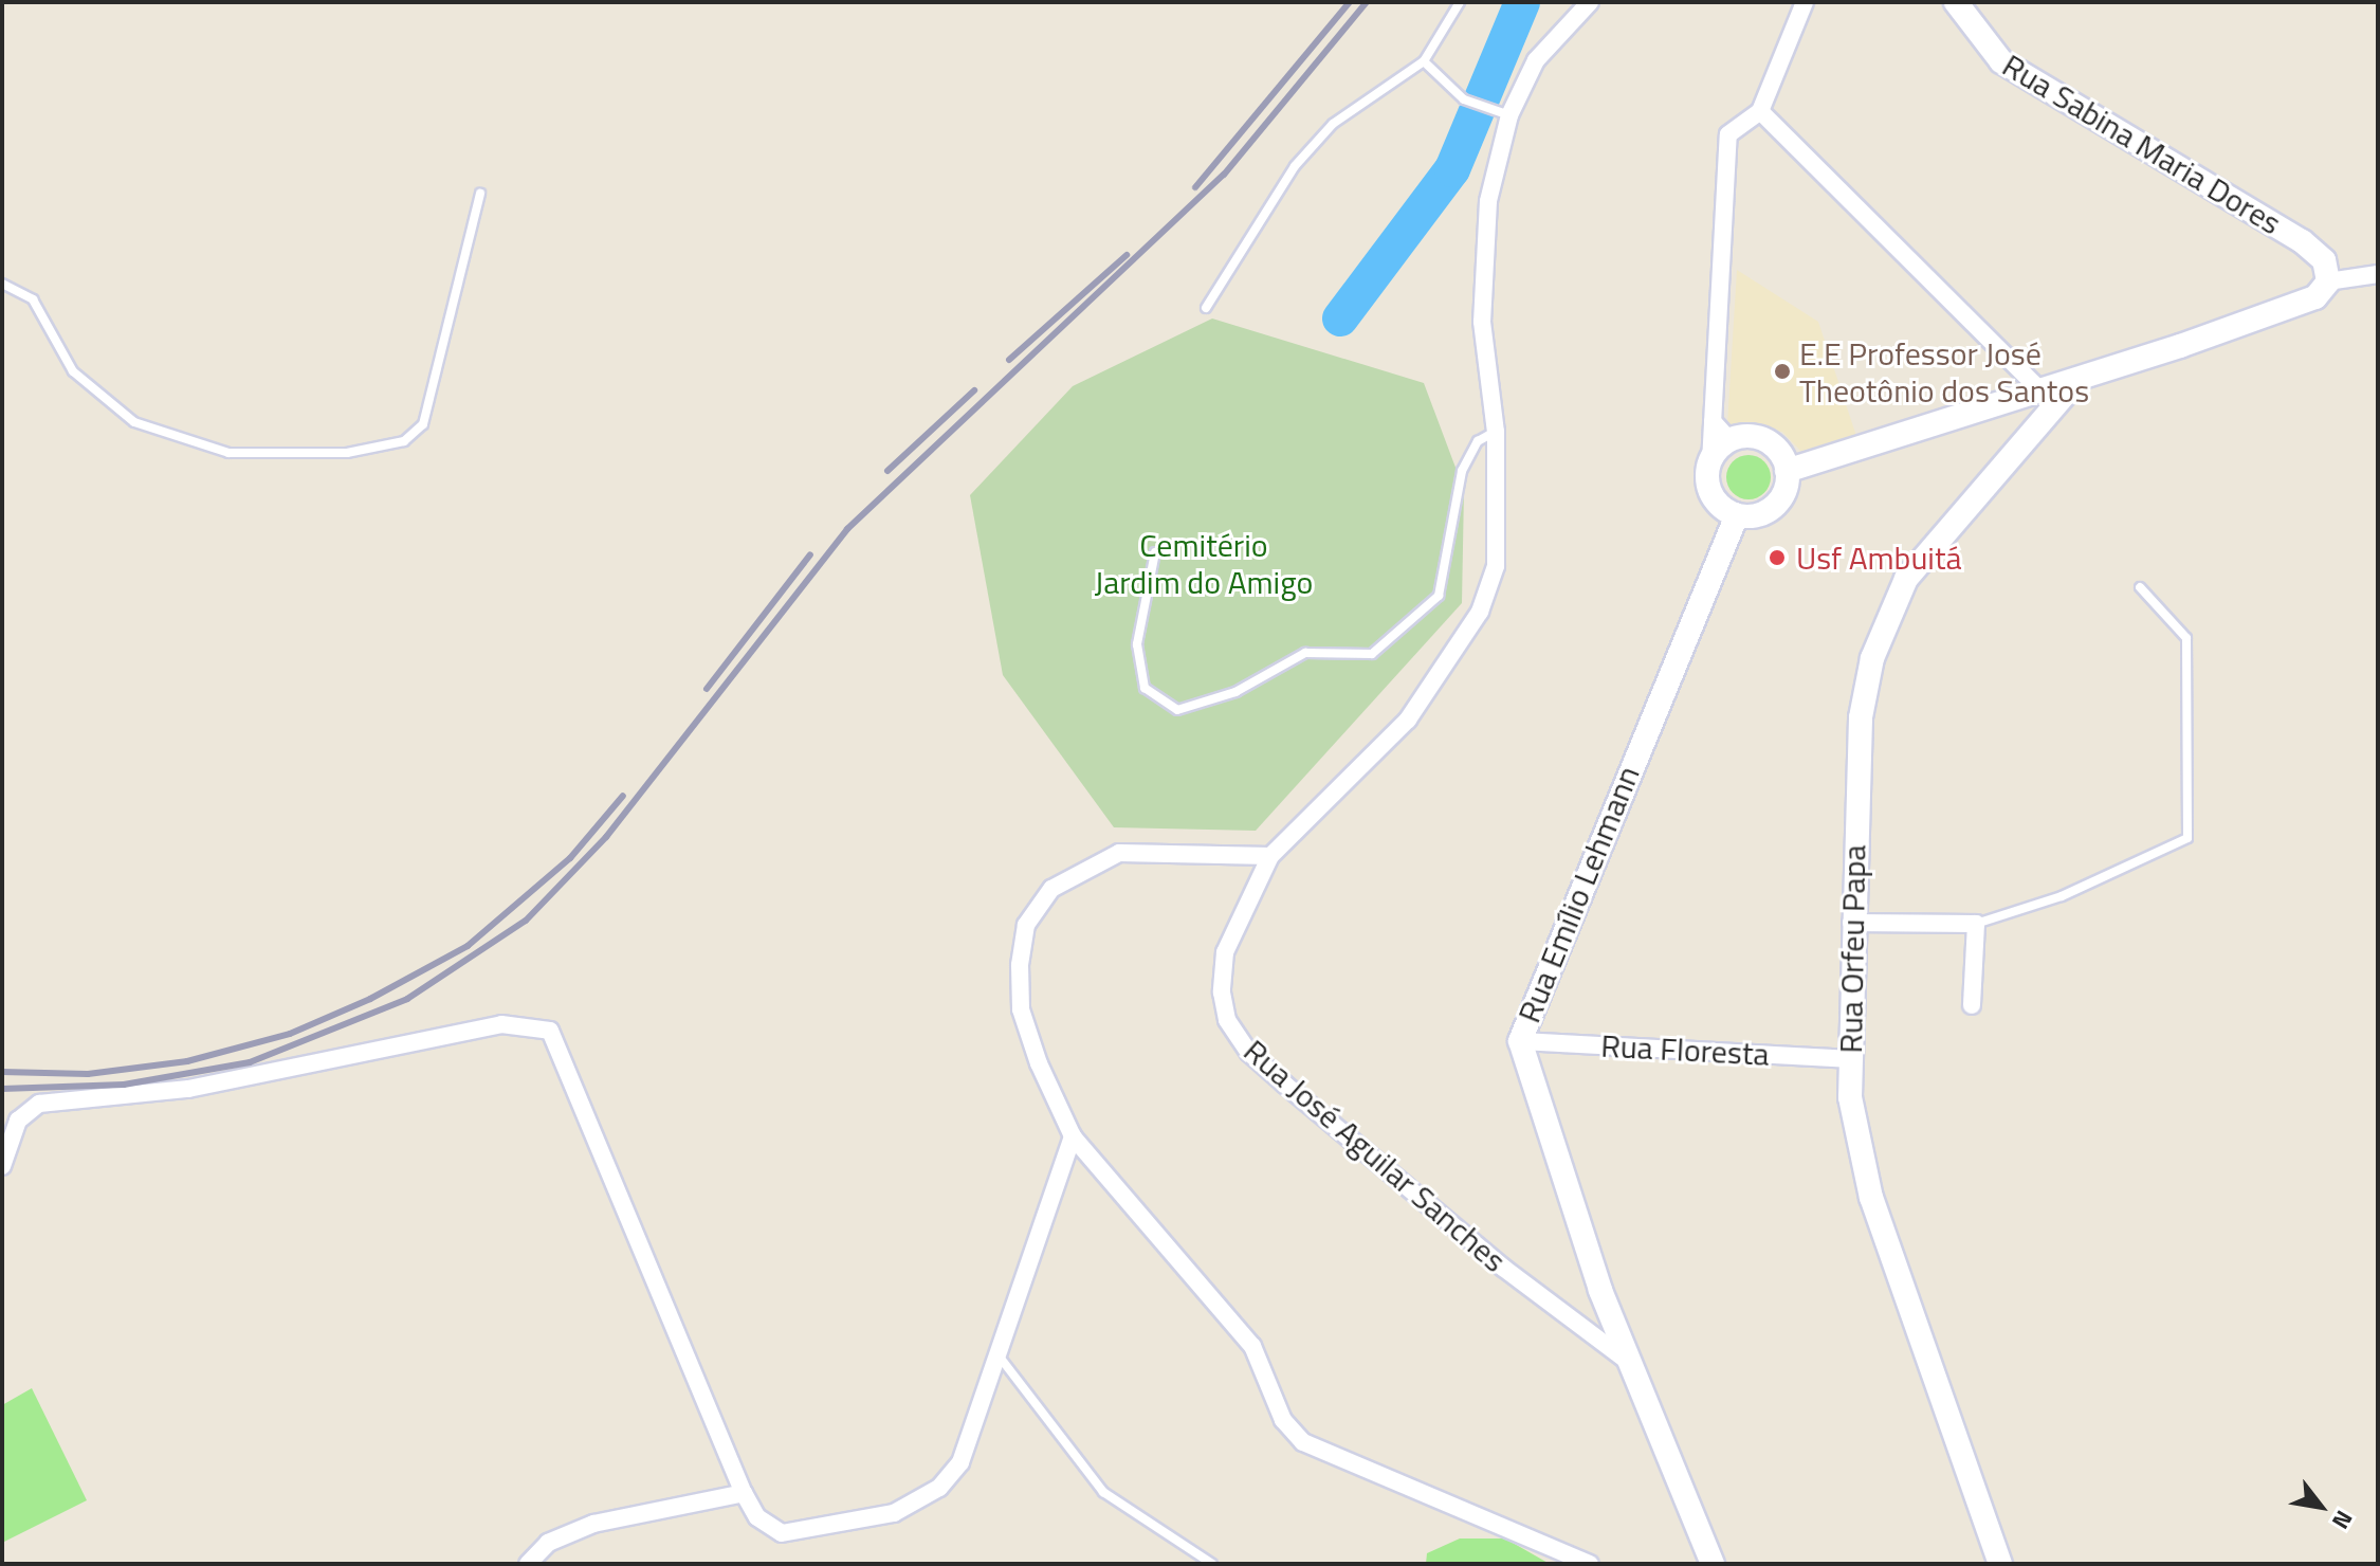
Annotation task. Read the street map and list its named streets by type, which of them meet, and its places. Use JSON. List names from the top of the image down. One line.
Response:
{"streets":{"main road":["Rua Sabina Maria Dores","Rua Emílio Lehmann","Rua Orfeu Papa"],"street":["Rua Floresta","Rua José Aguilar Sanches"]},"crossings":[["Rua Emílio Lehmann","Rua Floresta"],["Rua Emílio Lehmann","Rua José Aguilar Sanches"],["Rua Orfeu Papa","Rua Floresta"]],"parks":["Cemitério Jardim do Amigo"],"places":["E.E Professor José Theotônio dos Santos","Usf Ambuitá"],"north":"bottom right"}
